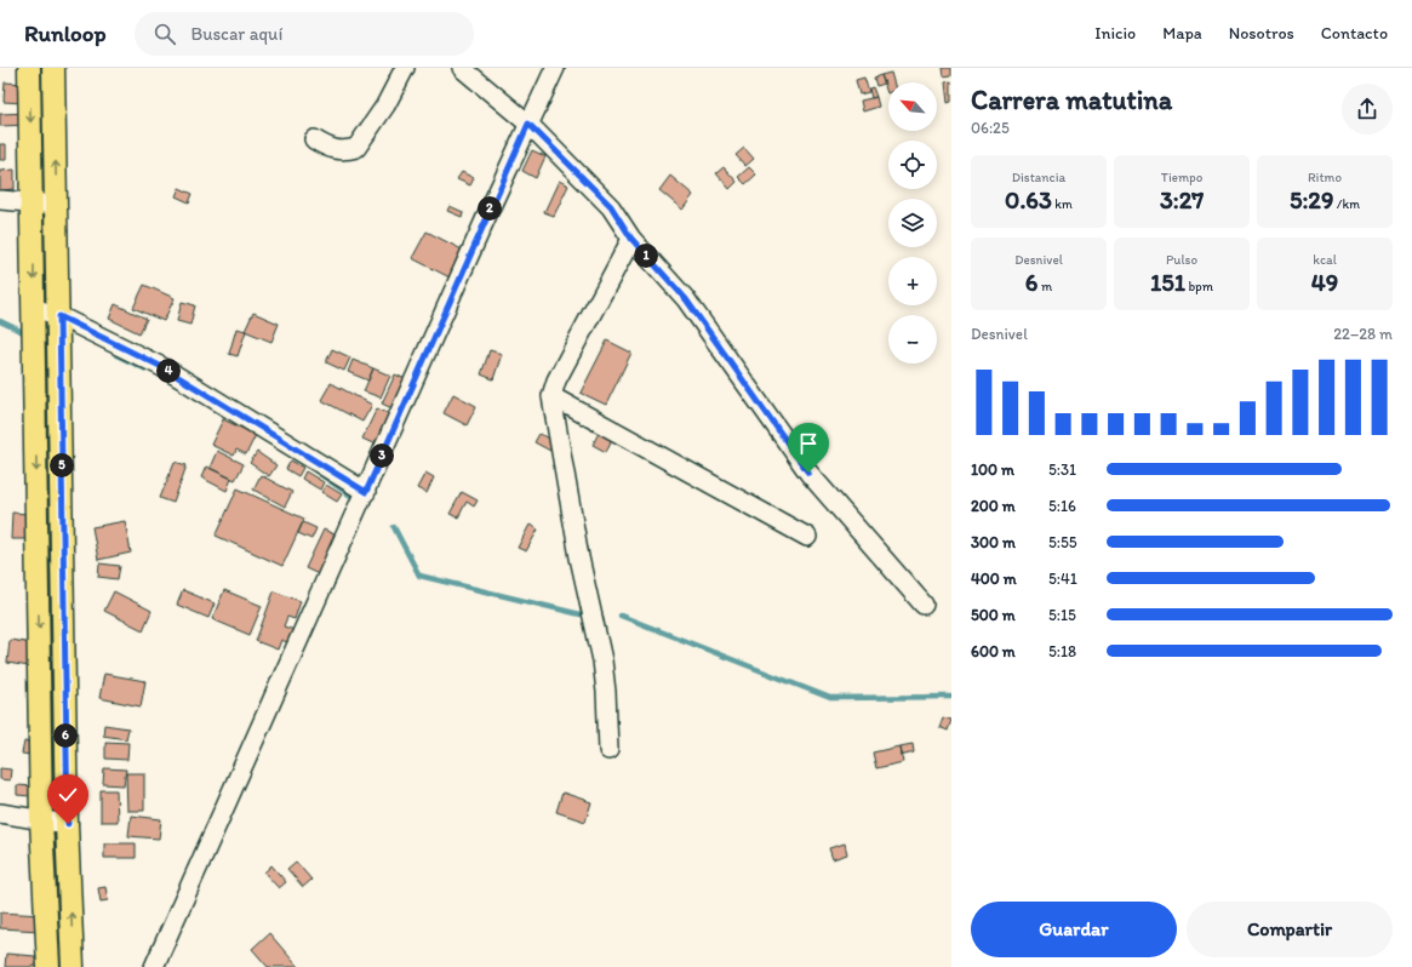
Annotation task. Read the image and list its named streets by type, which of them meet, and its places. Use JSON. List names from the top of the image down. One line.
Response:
{"north":"top left","page":{"header":"Runloop","search":"Buscar aquí","nav":["Inicio","Mapa","Nosotros","Contacto"],"heading":["Carrera matutina","06:25"],"map_buttons":["+","−"],"stats":[["Distancia","0.63 km"],["Tiempo","3:27"],["Ritmo","5:29 /km"],["Desnivel","6 m"],["Pulso","151 bpm"],["kcal","49"]],"pins":["2","1","4","3","5","6"],"chart":["Desnivel","22–28 m"],"list":[{"name":"100 m","note":"5:31"},{"name":"200 m","note":"5:16"},{"name":"300 m","note":"5:55"},{"name":"400 m","note":"5:41"},{"name":"500 m","note":"5:15"},{"name":"600 m","note":"5:18"}],"buttons":["Guardar","Compartir"]}}
